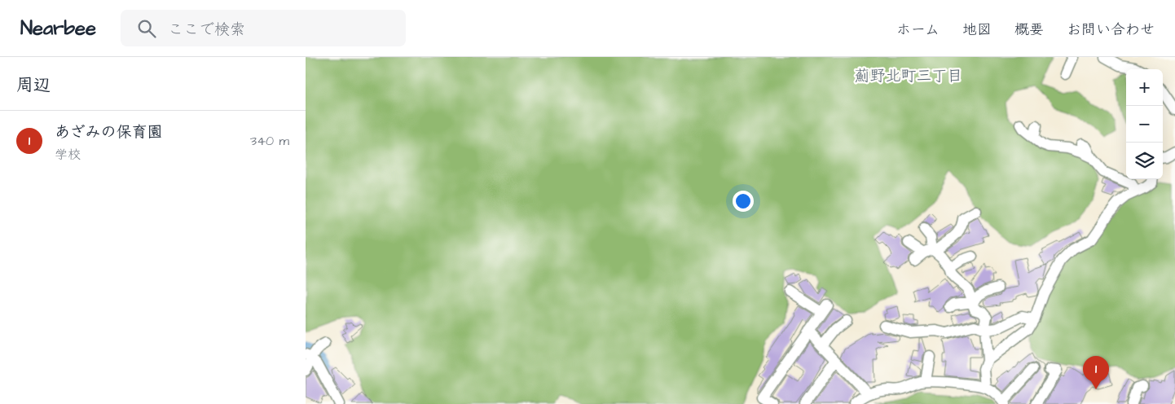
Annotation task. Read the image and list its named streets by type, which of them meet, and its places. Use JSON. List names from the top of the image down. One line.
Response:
{"districts":["薊野北町三丁目"],"page":{"header":"Nearbee","search":"ここで検索","nav":["ホーム","地図","概要","お問い合わせ"],"heading":"周辺","map_buttons":["+","−"],"list":[{"mark":"1","name":"あざみの保育園","note":"学校","value":"340 m"}],"pins":"1"}}
